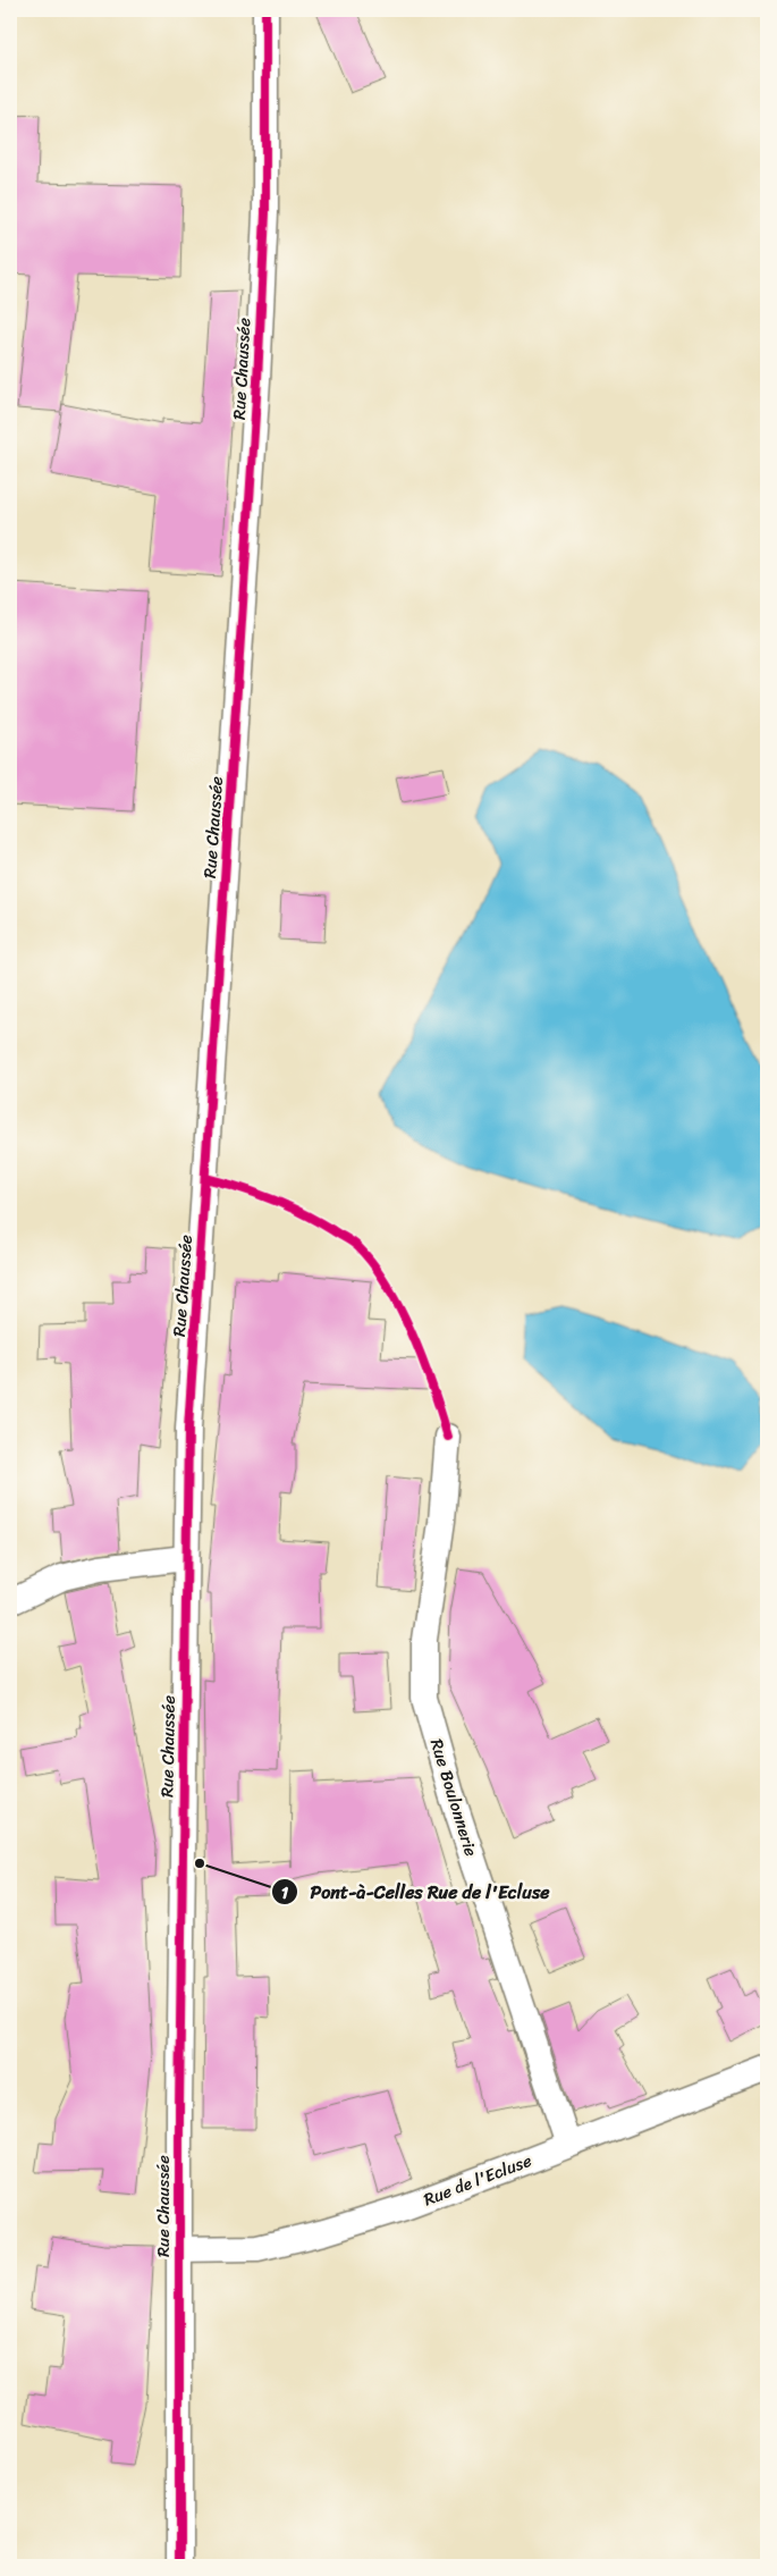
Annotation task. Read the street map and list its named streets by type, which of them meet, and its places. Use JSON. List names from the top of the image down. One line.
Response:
{"streets":{"street":["Rue Chaussée","Rue Boulonnerie","Rue de l'Ecluse"]},"crossings":[["Rue Chaussée","Rue de l'Ecluse"],["Rue Boulonnerie","Rue de l'Ecluse"]],"places":["Pont-à-Celles Rue de l'Ecluse"]}
